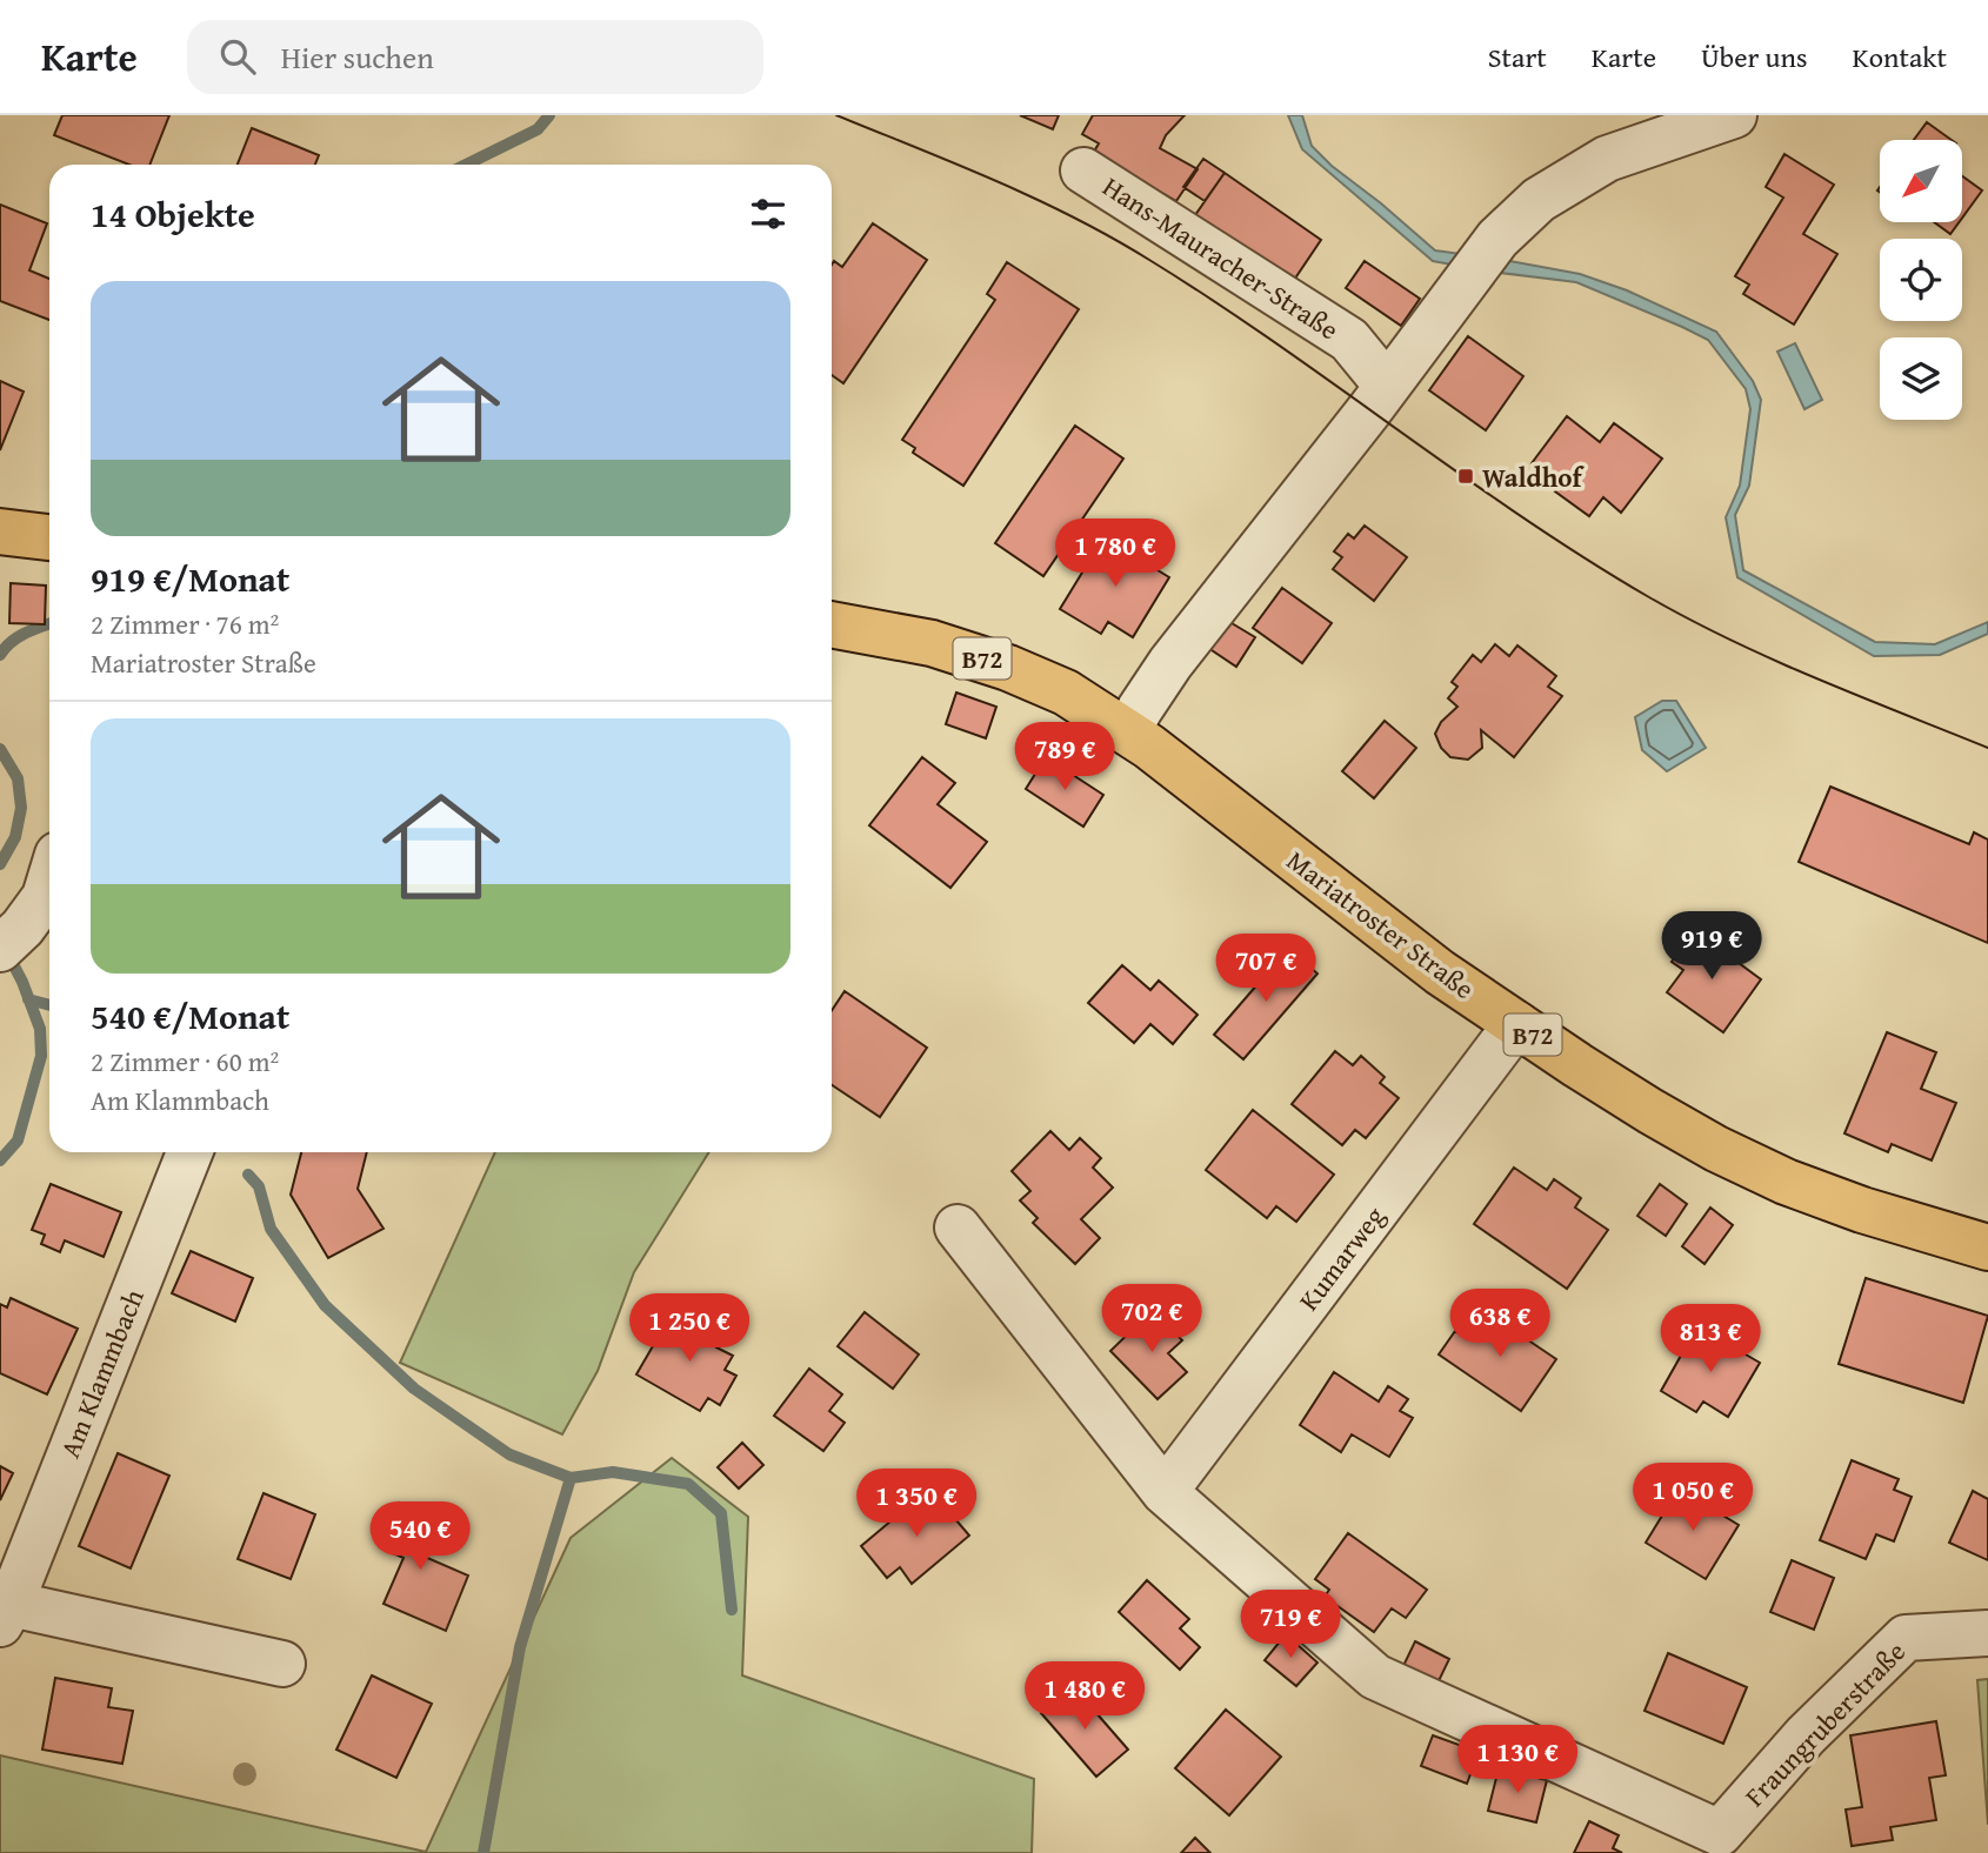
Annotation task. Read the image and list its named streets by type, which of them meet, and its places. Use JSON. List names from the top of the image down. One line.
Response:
{"streets":{"main road":["B72","Mariatroster Straße"],"street":["Hans-Mauracher-Straße","Kumarweg","Am Klammbach","Fraungruberstraße"]},"crossings":[["Mariatroster Straße","Kumarweg"],["Kumarweg","Fraungruberstraße"]],"places":{"transit":["Waldhof"]},"north":"bottom left","page":{"header":"Karte","search":"Hier suchen","nav":["Start","Karte","Über uns","Kontakt"],"heading":"14 Objekte","list":[{"name":"919 €/Monat","note":"2 Zimmer · 76 m² · Mariatroster Straße"},{"name":"540 €/Monat","note":"2 Zimmer · 60 m² · Am Klammbach"}],"price":["1 780 €","789 €","919 €","707 €","702 €","638 €","1 250 €","813 €","1 050 €","1 350 €","540 €","719 €","1 480 €","1 130 €"]}}
